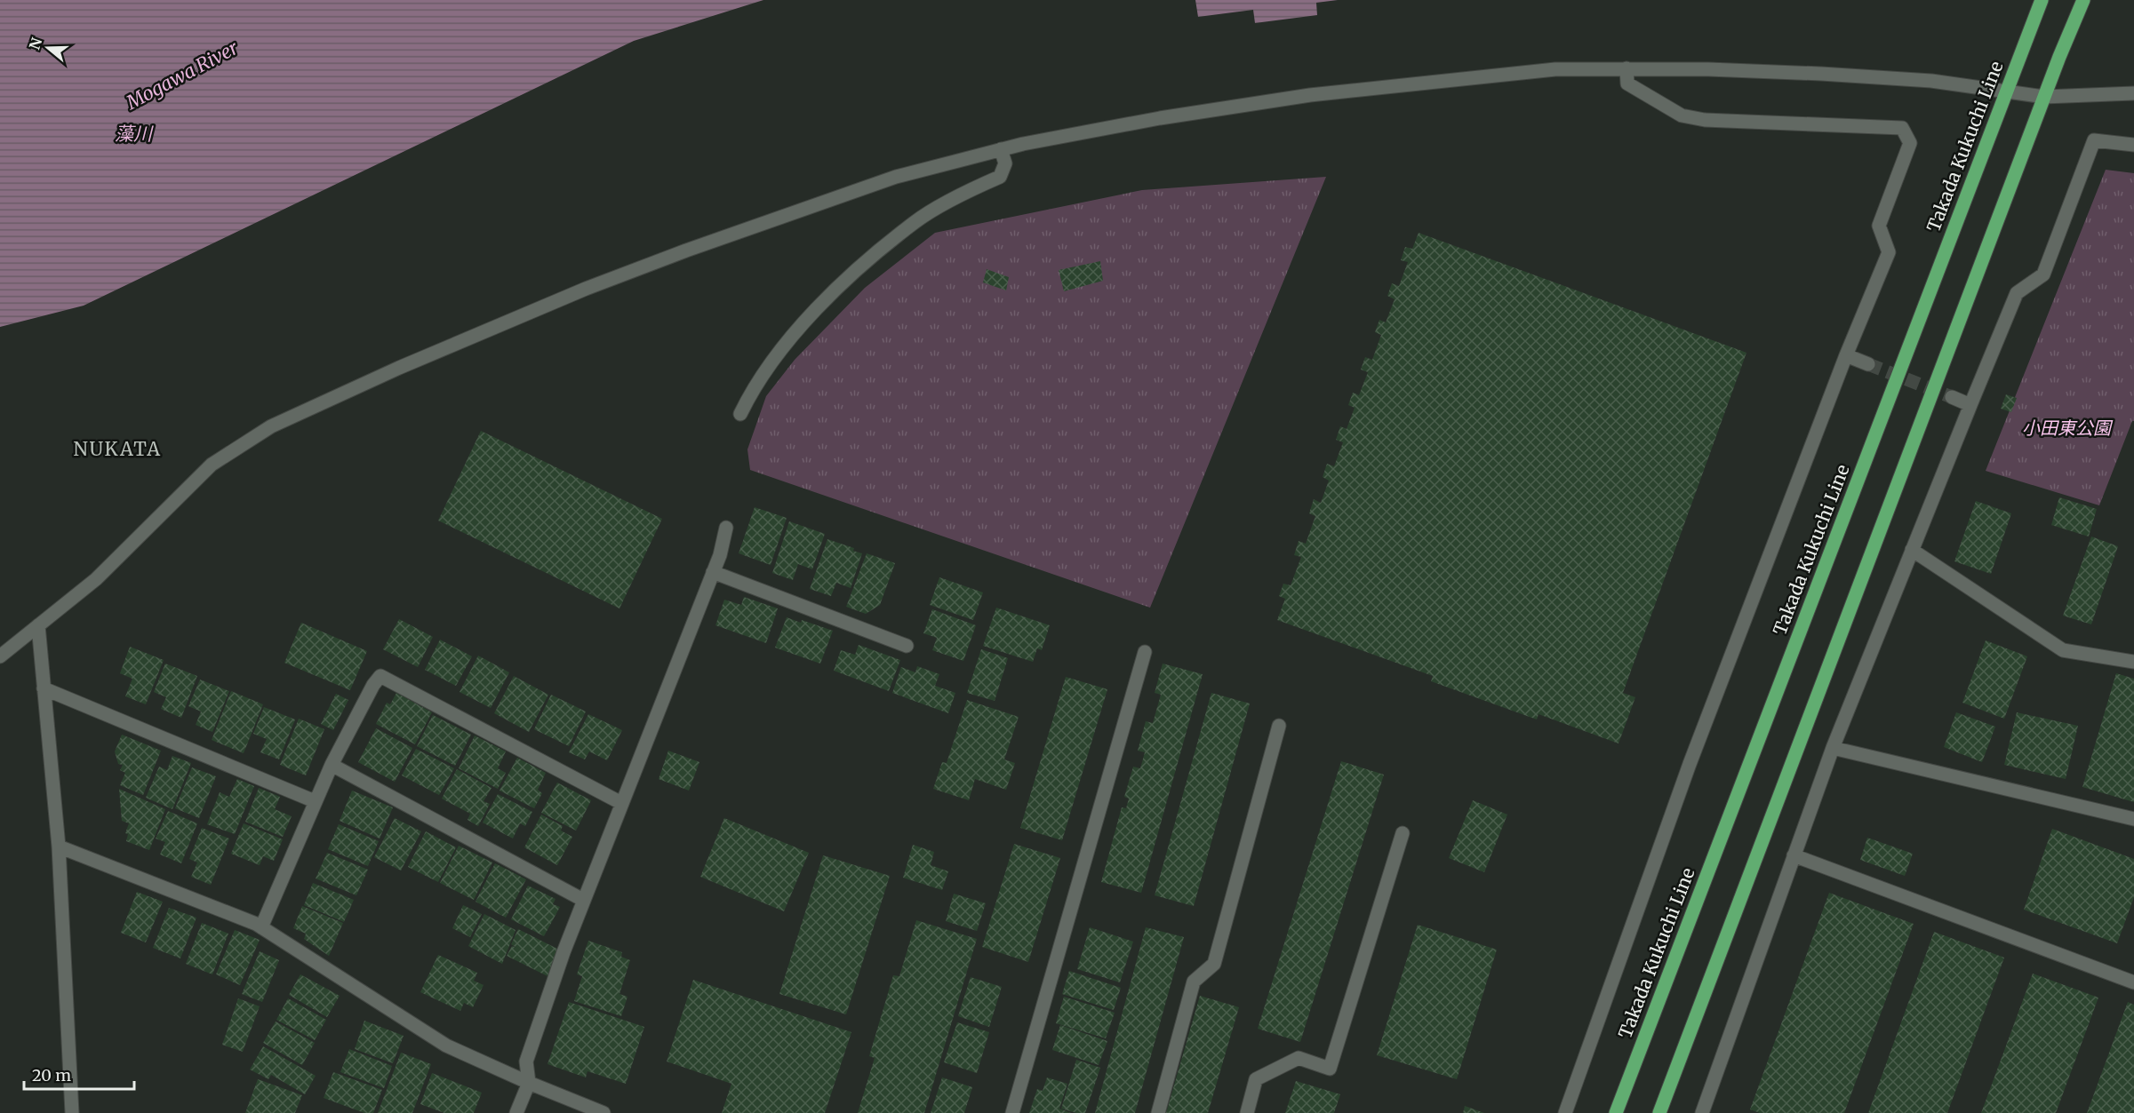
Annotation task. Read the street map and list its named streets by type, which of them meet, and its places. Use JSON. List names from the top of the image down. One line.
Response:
{"streets":{"main road":["Takada Kukuchi Line"]},"districts":["NUKATA"],"water":["Mogawa River","藻川"],"parks":["小田東公園"],"scale_bar":"20 m","north":"left"}
